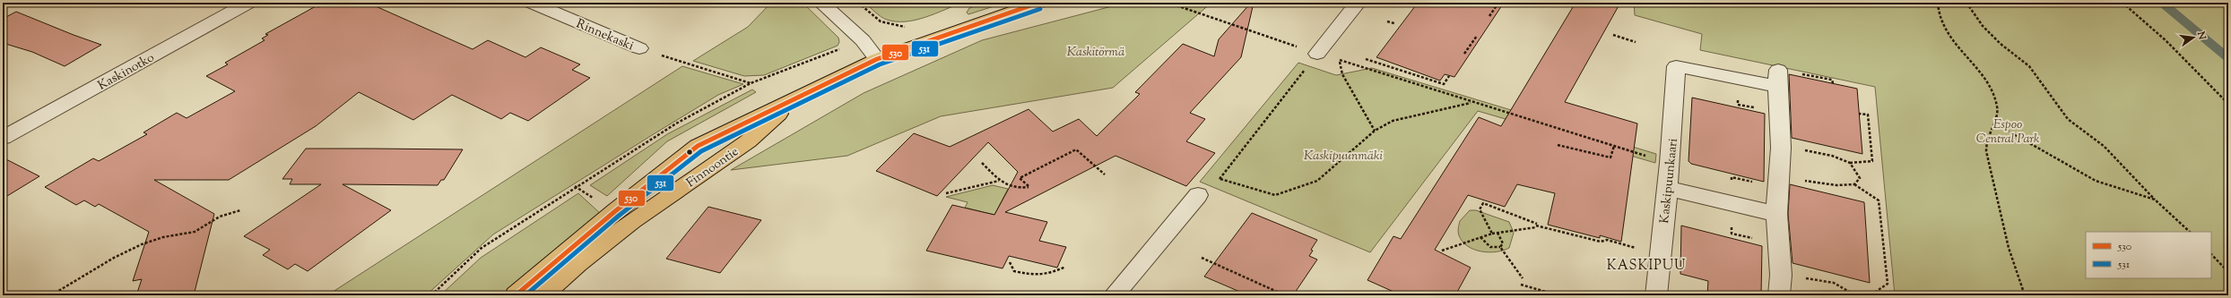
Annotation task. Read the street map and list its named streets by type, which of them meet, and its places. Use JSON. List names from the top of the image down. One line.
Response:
{"streets":{"main road":["Finnoontie"],"street":["Rinnekaski","Kaskinotko","Kaskipuunkaari"]},"districts":["KASKIPUU"],"parks":["Kaskitörmä","Espoo Central Park","Kaskipuunmäki"],"lines":["transit line 530","transit line 531"],"legend":["530","531"],"north":"right"}
